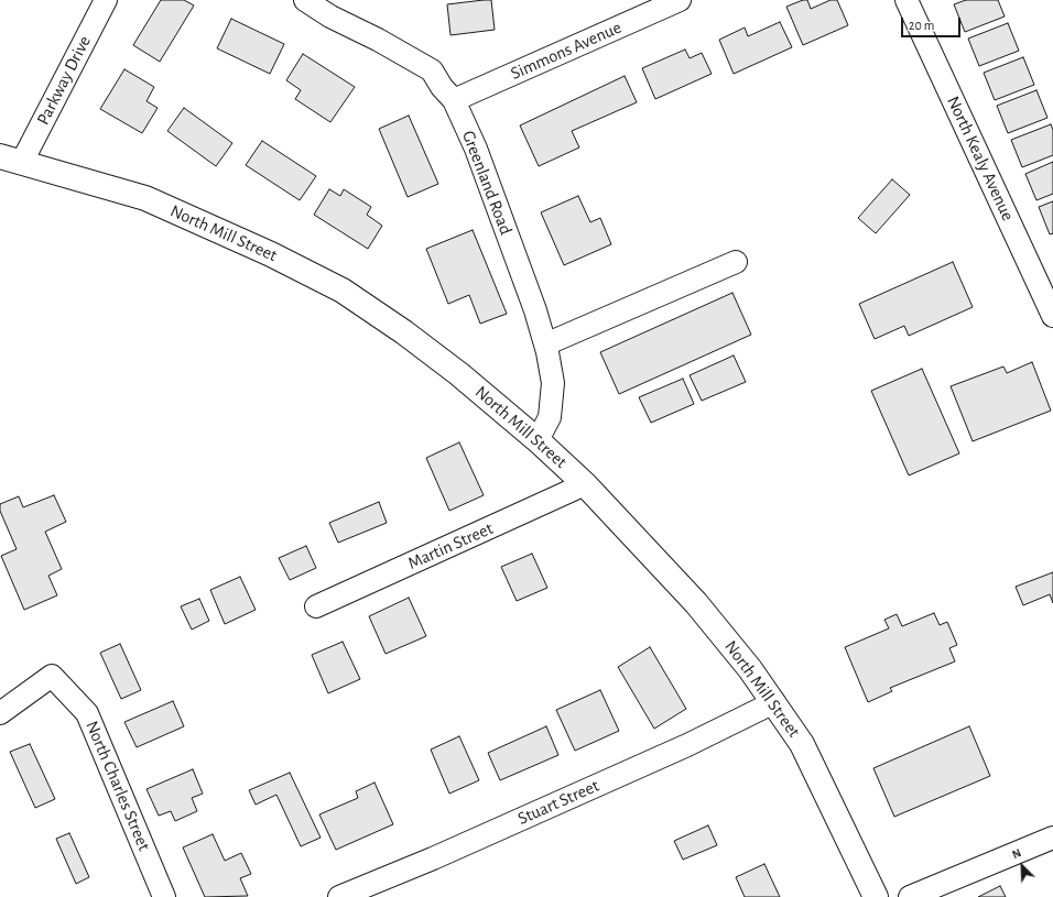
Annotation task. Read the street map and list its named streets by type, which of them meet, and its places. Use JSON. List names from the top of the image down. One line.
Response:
{"streets":{"main road":["North Mill Street"],"street":["Simmons Avenue","Parkway Drive","North Kealy Avenue","Greenland Road","Martin Street","North Charles Street","Stuart Street"]},"crossings":[["Simmons Avenue","Greenland Road"],["Parkway Drive","North Mill Street"],["Greenland Road","North Mill Street"],["North Mill Street","Martin Street"],["North Mill Street","Stuart Street"]],"scale_bar":"20 m","north":"top left"}
